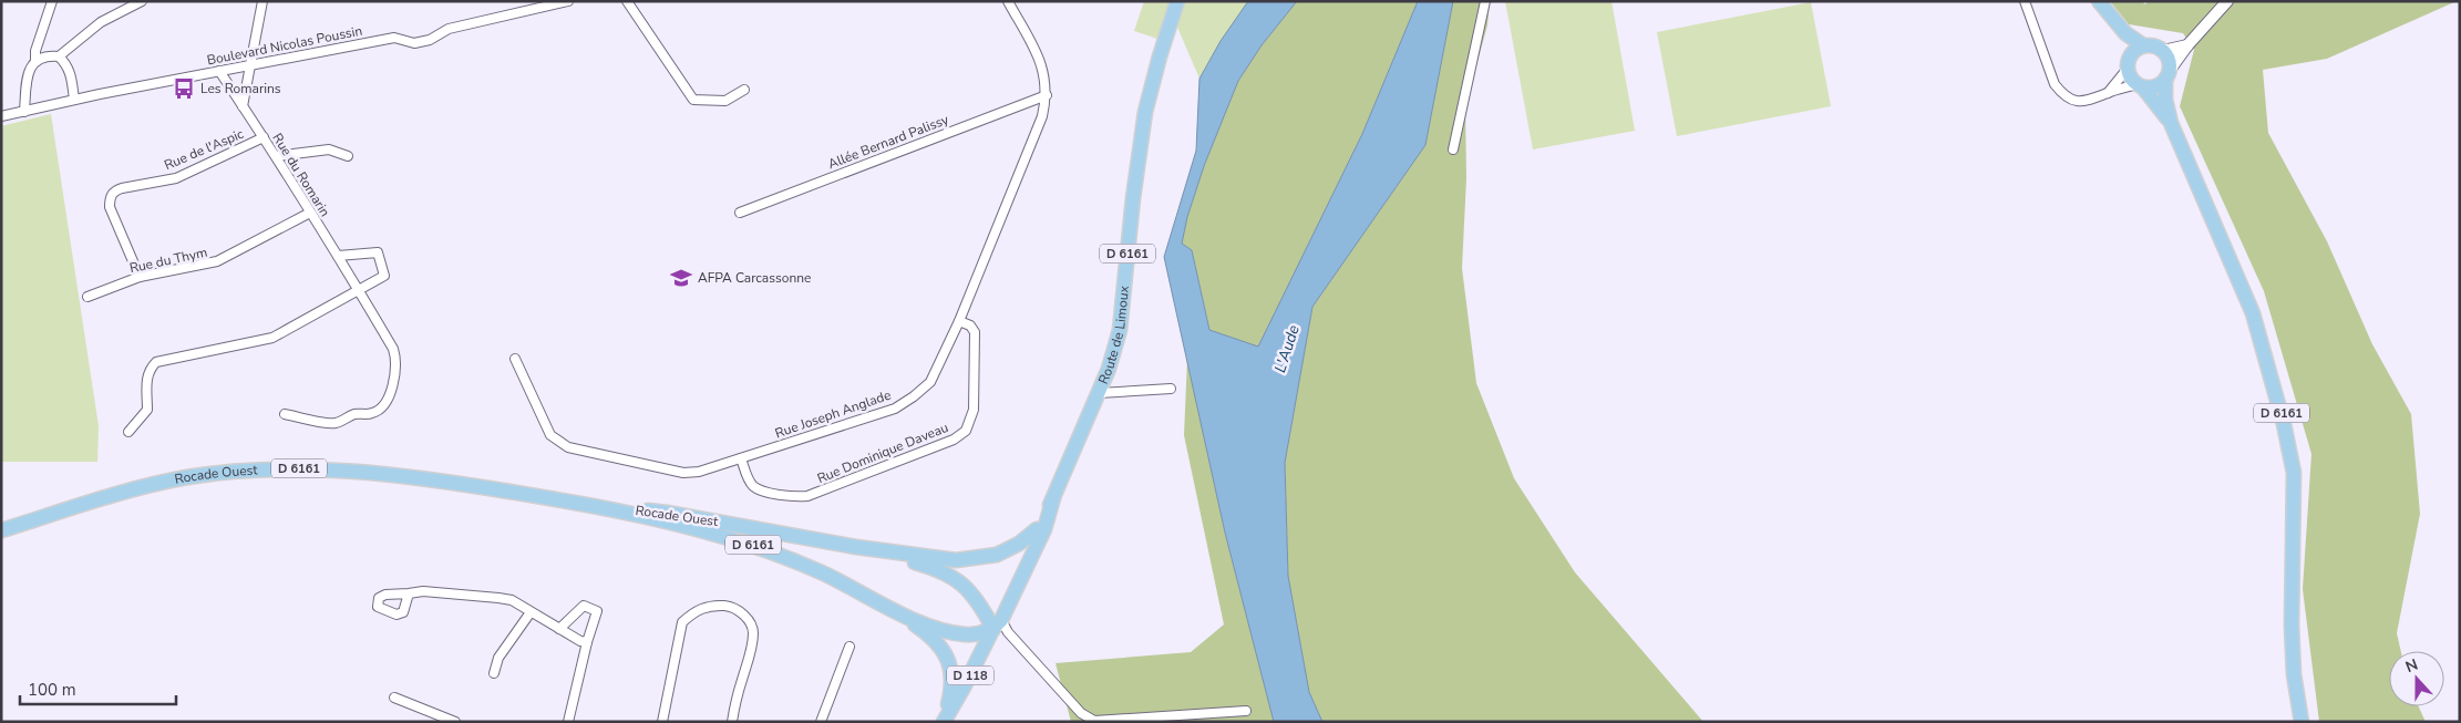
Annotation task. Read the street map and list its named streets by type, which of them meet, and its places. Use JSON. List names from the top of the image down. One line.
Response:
{"streets":{"main road":["D 6161","Route de Limoux","Rocade Ouest","D 118"],"street":["Boulevard Nicolas Poussin","Allée Bernard Palissy","Rue de l'Aspic","Rue du Romarin","Rue du Thym","Rue Joseph Anglade","Rue Dominique Daveau"]},"crossings":[["Boulevard Nicolas Poussin","Rue du Romarin"],["Allée Bernard Palissy","Rue Joseph Anglade"],["Rue de l'Aspic","Rue du Romarin"],["Rue de l'Aspic","Rue du Thym"],["Rue du Romarin","Rue du Thym"],["D 6161","Route de Limoux"],["D 6161","Rocade Ouest"],["D 6161","D 118"],["Rue Joseph Anglade","Rue Dominique Daveau"],["Rocade Ouest","D 118"]],"water":["L'Aude"],"places":{"bus stop":["Les Romarins"],"school or university":["AFPA Carcassonne"]},"scale_bar":"100 m","north":"top"}
